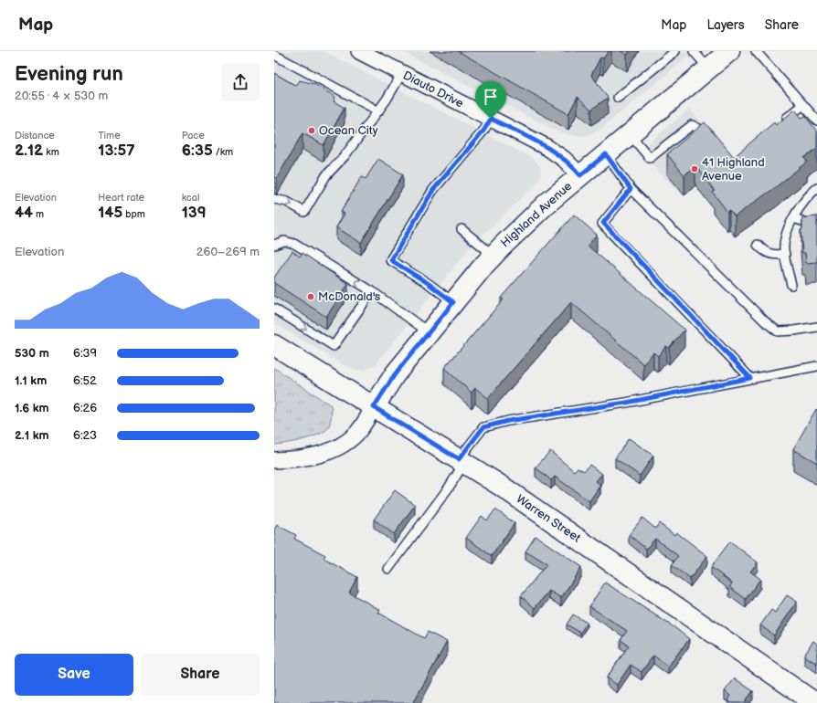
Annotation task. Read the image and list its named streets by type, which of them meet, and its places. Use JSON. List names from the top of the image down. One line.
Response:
{"streets":{"main road":["Highland Avenue","Warren Street"],"street":["Diauto Drive"]},"crossings":[["Diauto Drive","Highland Avenue"],["Highland Avenue","Warren Street"]],"places":["Ocean City","41 Highland Avenue","McDonald's"],"page":{"header":"Map","nav":["Map","Layers","Share"],"heading":["Evening run","20:55 · 4 × 530 m"],"stats":[["Distance","2.12 km"],["Time","13:57"],["Pace","6:35 /km"],["Elevation","44 m"],["Heart rate","145 bpm"],["kcal","139"]],"chart":["Elevation","260–269 m"],"list":[{"name":"530 m","note":"6:39"},{"name":"1.1 km","note":"6:52"},{"name":"1.6 km","note":"6:26"},{"name":"2.1 km","note":"6:23"}],"buttons":["Save","Share"]}}
